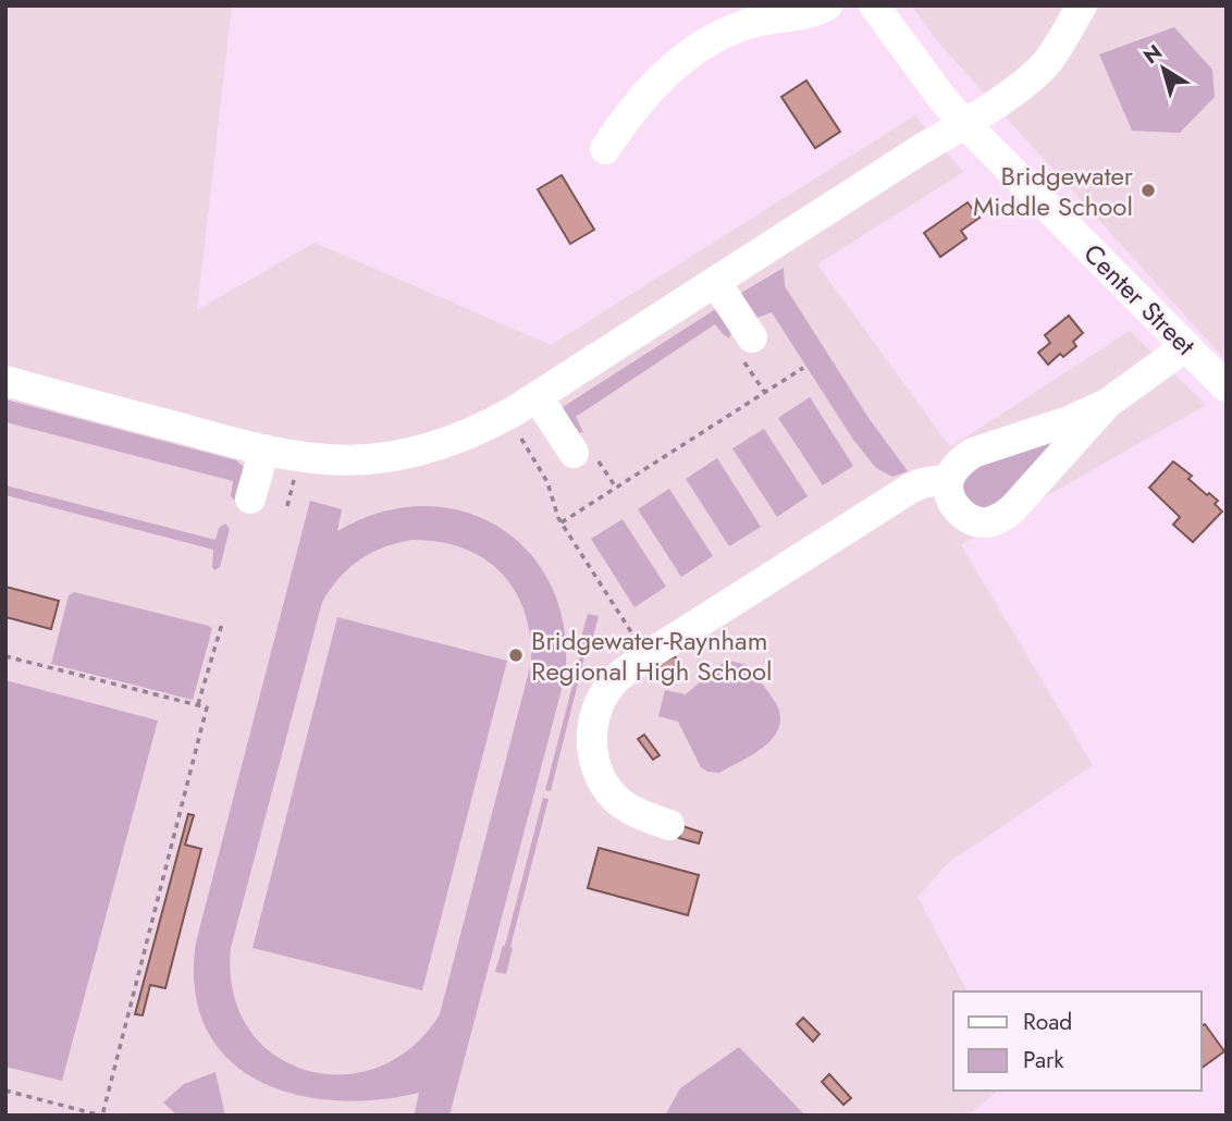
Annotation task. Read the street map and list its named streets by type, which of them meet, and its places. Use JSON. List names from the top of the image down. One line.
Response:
{"streets":{"street":["Center Street"]},"places":["Bridgewater Middle School","Bridgewater-Raynham Regional High School"],"legend":["Road","Park"],"north":"top left"}
